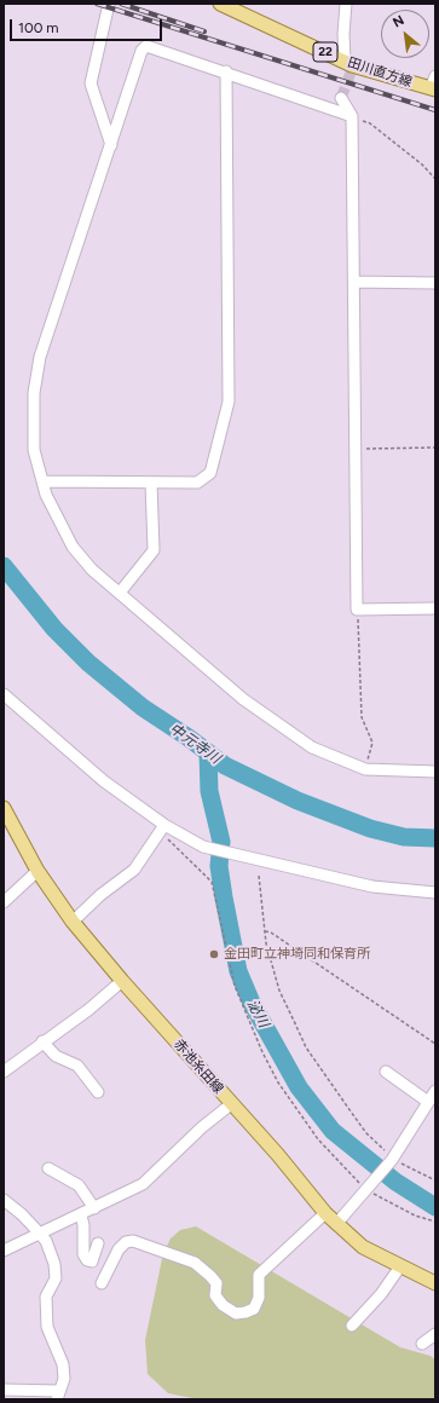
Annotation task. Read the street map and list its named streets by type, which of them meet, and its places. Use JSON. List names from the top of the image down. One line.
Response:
{"streets":{"main road":["22","田川直方線","赤池糸田線"]},"water":["中元寺川","泌川"],"places":["金田町立神埼同和保育所"],"scale_bar":"100 m","north":"top left"}
